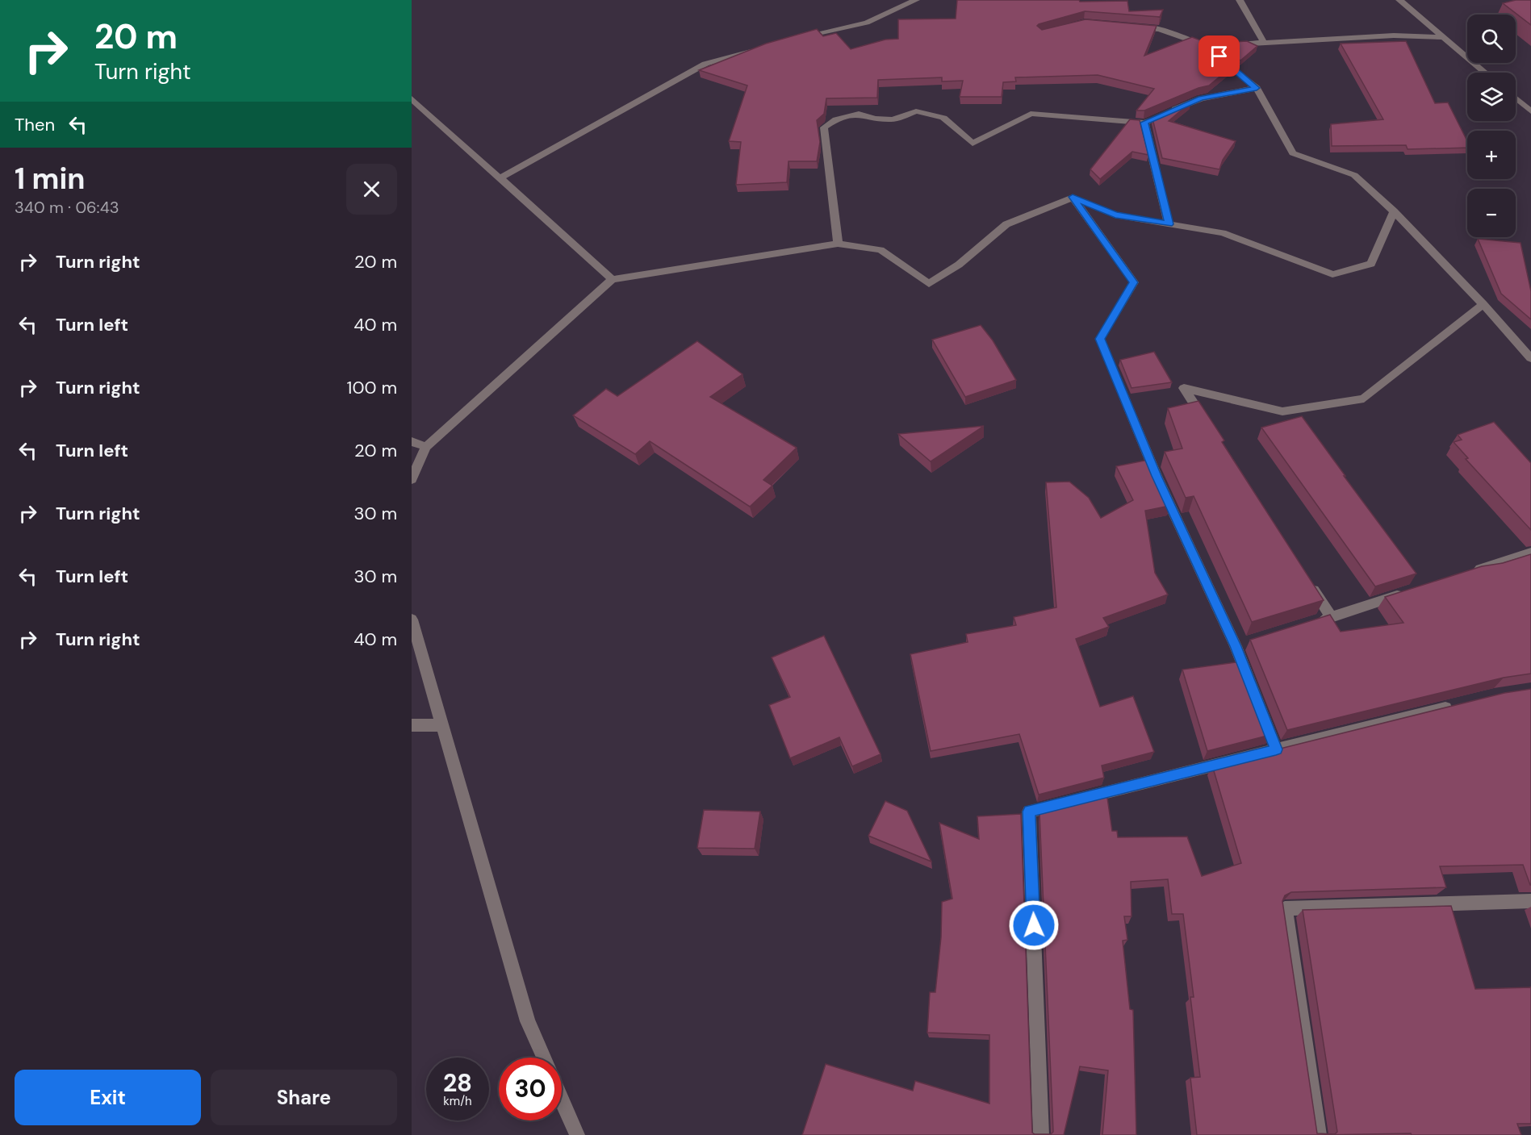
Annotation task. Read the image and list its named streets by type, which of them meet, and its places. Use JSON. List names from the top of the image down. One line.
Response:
{"page":{"turn":["20 m","Turn right"],"map_buttons":["+","−"],"then":"Then","heading":["1 min","340 m · 06:43"],"list":[{"name":"Turn right","value":"20 m"},{"name":"Turn left","value":"40 m"},{"name":"Turn right","value":"100 m"},{"name":"Turn left","value":"20 m"},{"name":"Turn right","value":"30 m"},{"name":"Turn left","value":"30 m"},{"name":"Turn right","value":"40 m"}],"speed":"28 km/h","limit":"30","buttons":["Exit","Share"]}}
